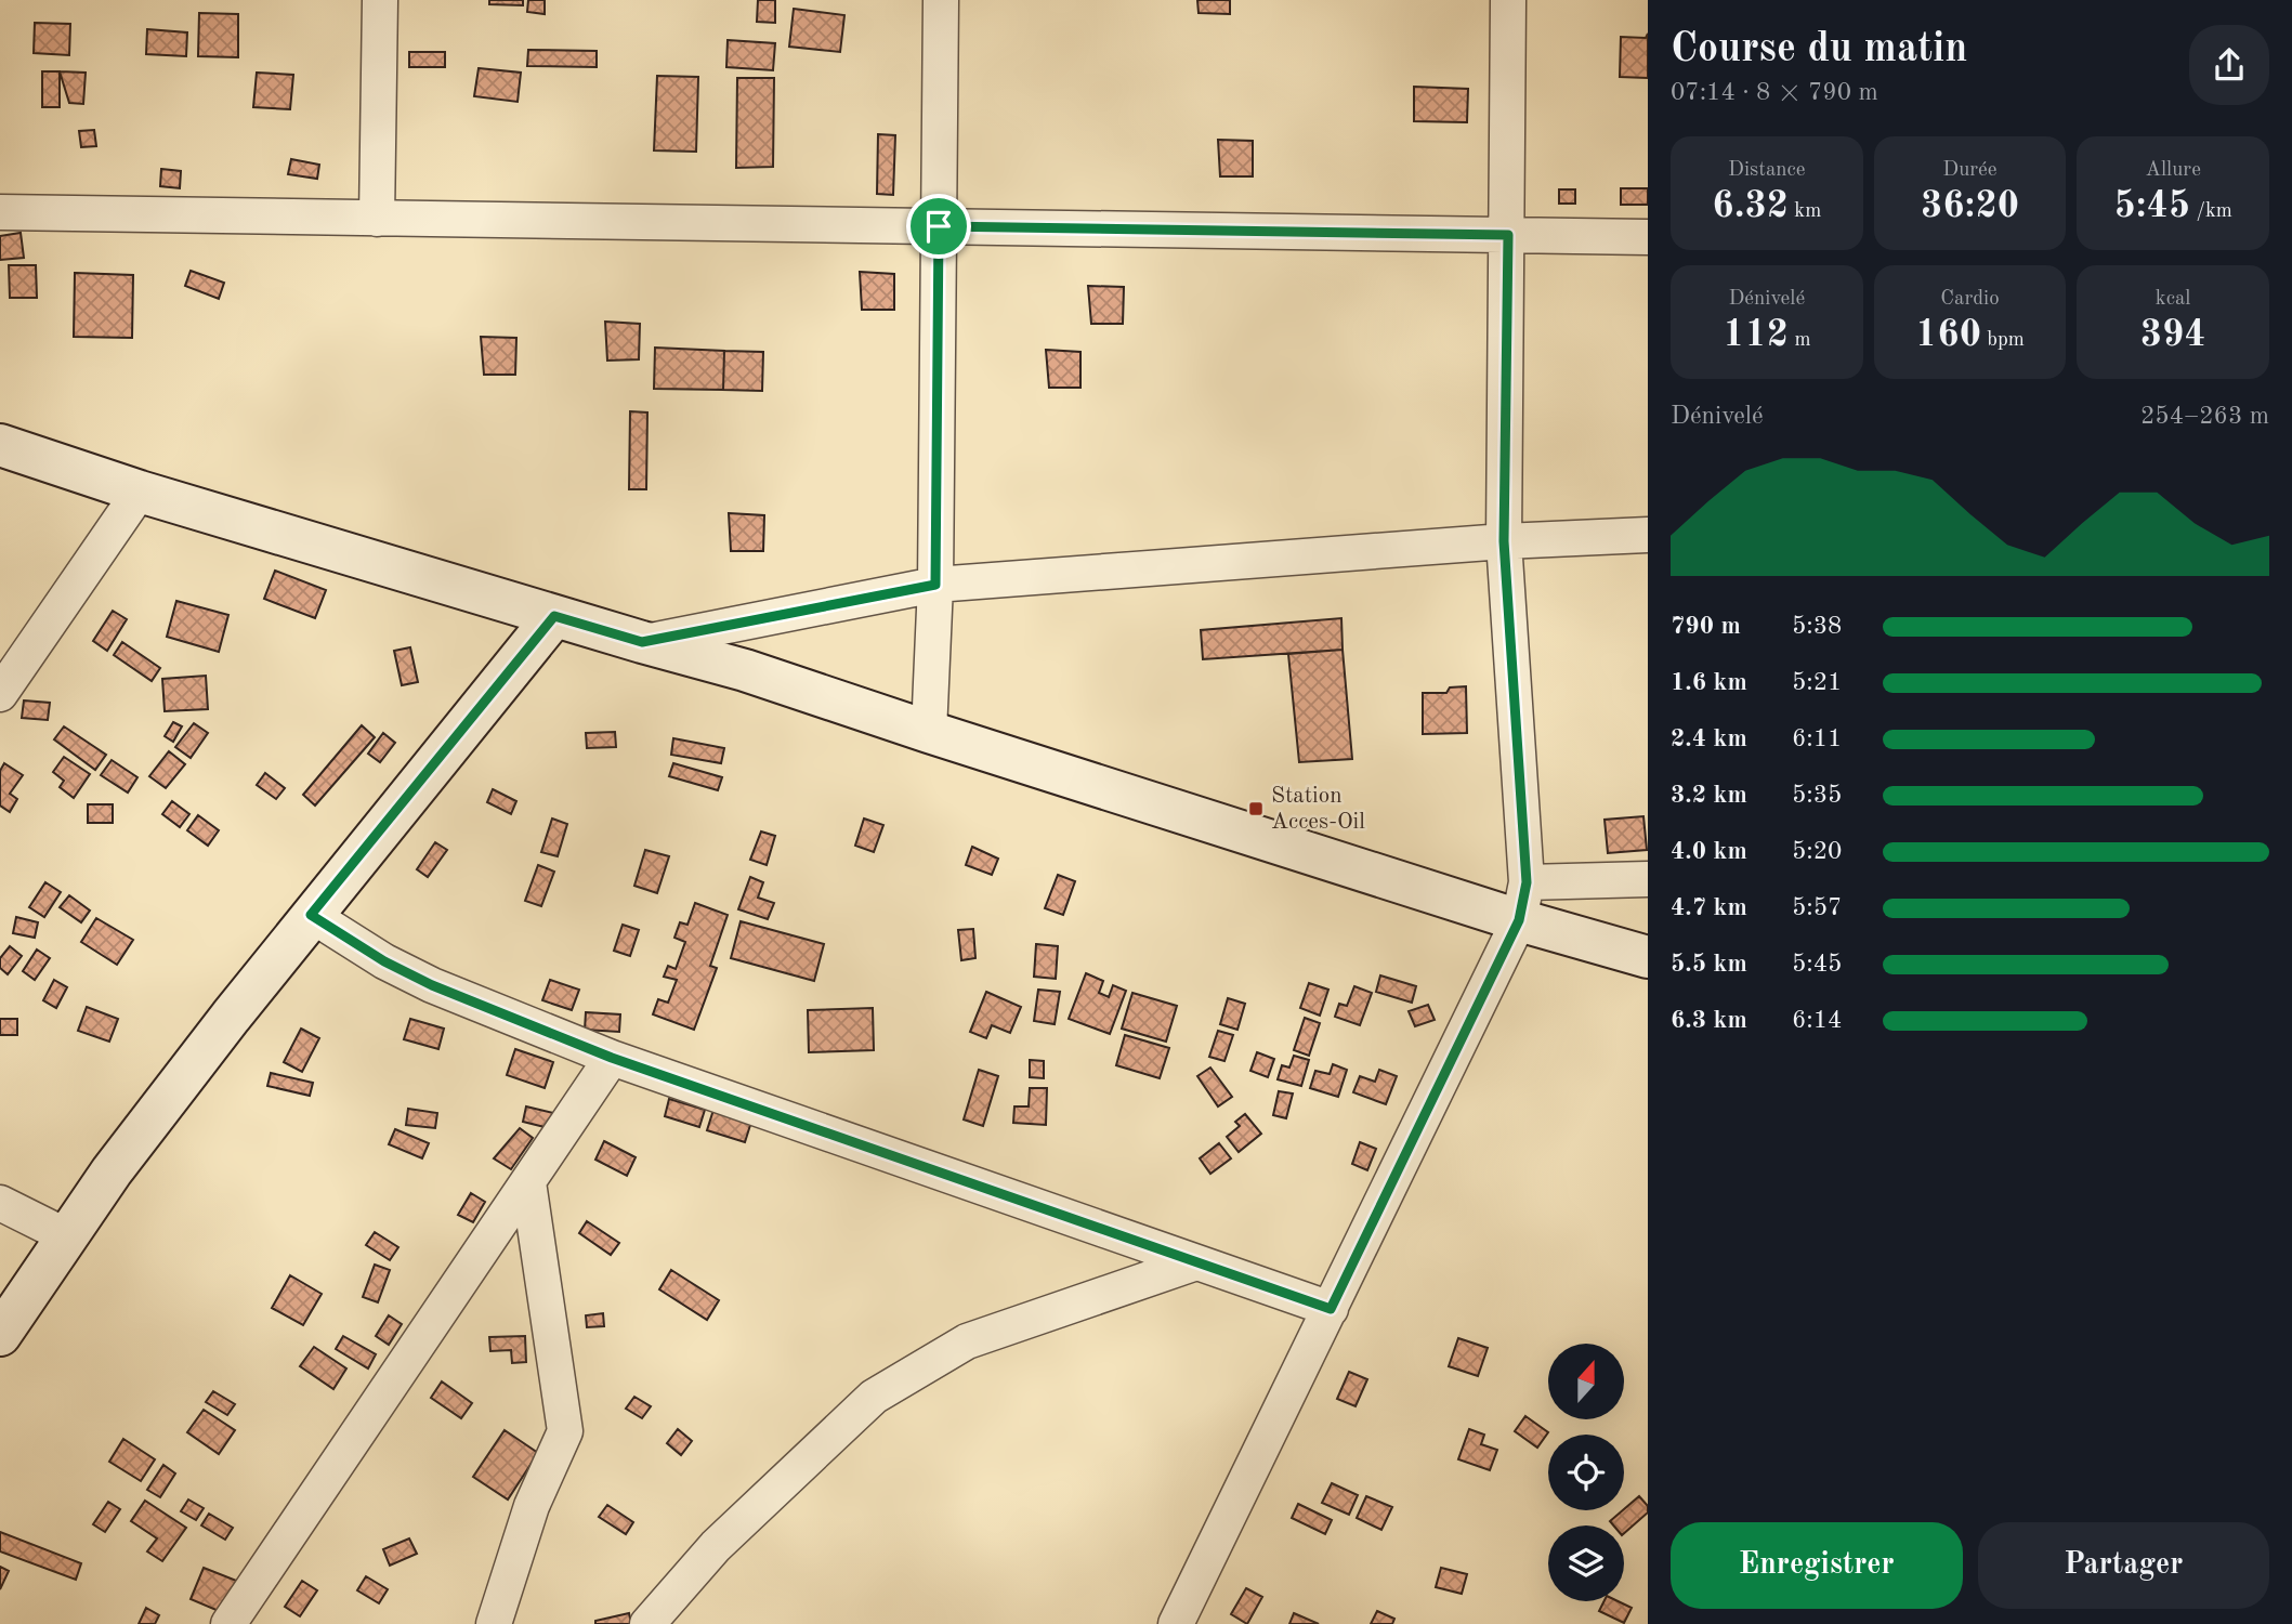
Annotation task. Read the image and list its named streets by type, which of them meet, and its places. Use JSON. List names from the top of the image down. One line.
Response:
{"places":{"transit":["Station Acces-Oil"]},"north":"top","page":{"heading":["Course du matin","07:14 · 8 × 790 m"],"stats":[["Distance","6.32 km"],["Durée","36:20"],["Allure","5:45 /km"],["Dénivelé","112 m"],["Cardio","160 bpm"],["kcal","394"]],"chart":["Dénivelé","254–263 m"],"list":[{"name":"790 m","note":"5:38"},{"name":"1.6 km","note":"5:21"},{"name":"2.4 km","note":"6:11"},{"name":"3.2 km","note":"5:35"},{"name":"4.0 km","note":"5:20"},{"name":"4.7 km","note":"5:57"},{"name":"5.5 km","note":"5:45"},{"name":"6.3 km","note":"6:14"}],"buttons":["Enregistrer","Partager"]}}
